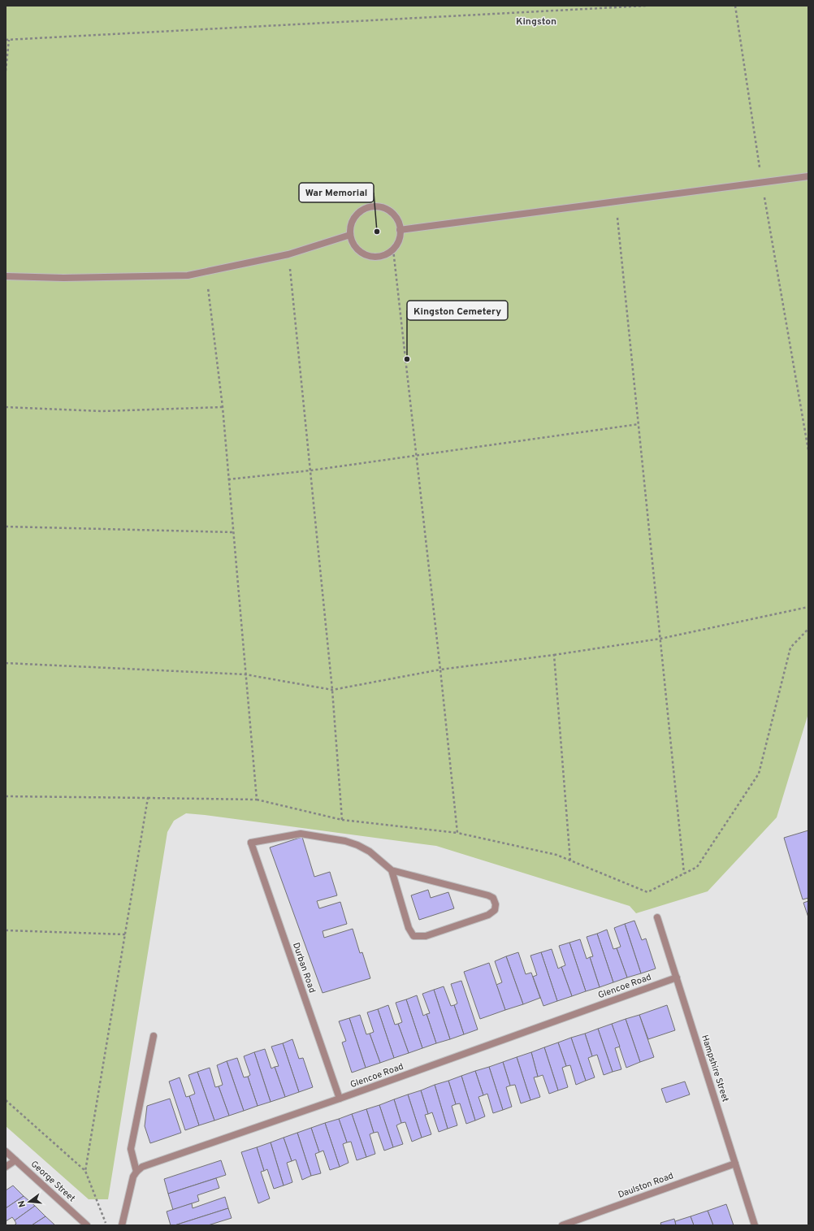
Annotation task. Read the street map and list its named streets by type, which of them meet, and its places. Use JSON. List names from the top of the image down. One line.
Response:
{"streets":{"street":["Durban Road","Glencoe Road","Hampshire Street","George Street","Daulston Road"]},"crossings":[["Durban Road","Glencoe Road"],["Glencoe Road","Hampshire Street"],["Hampshire Street","Daulston Road"]],"districts":["Kingston"],"places":["War Memorial","Kingston Cemetery"],"north":"left"}
